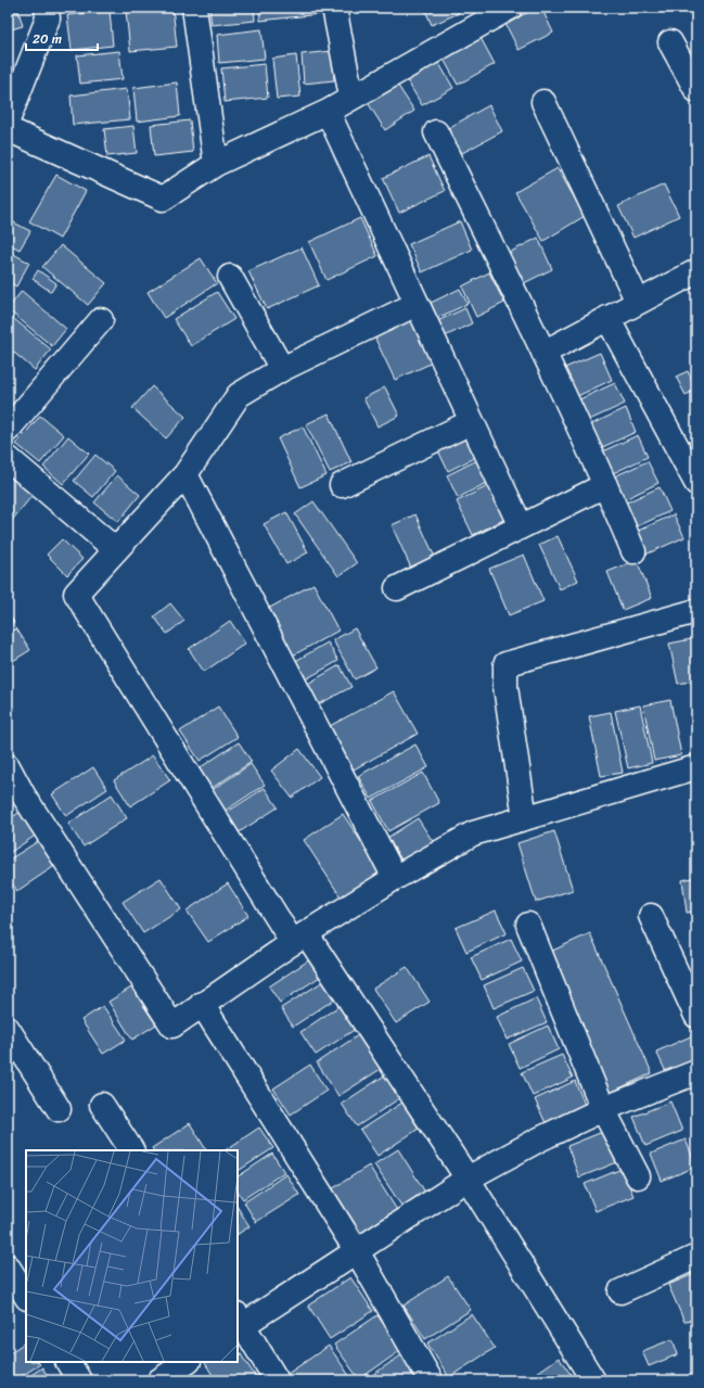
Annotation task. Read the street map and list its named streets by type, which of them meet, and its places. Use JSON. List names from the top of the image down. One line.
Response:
{"scale_bar":"20 m"}
